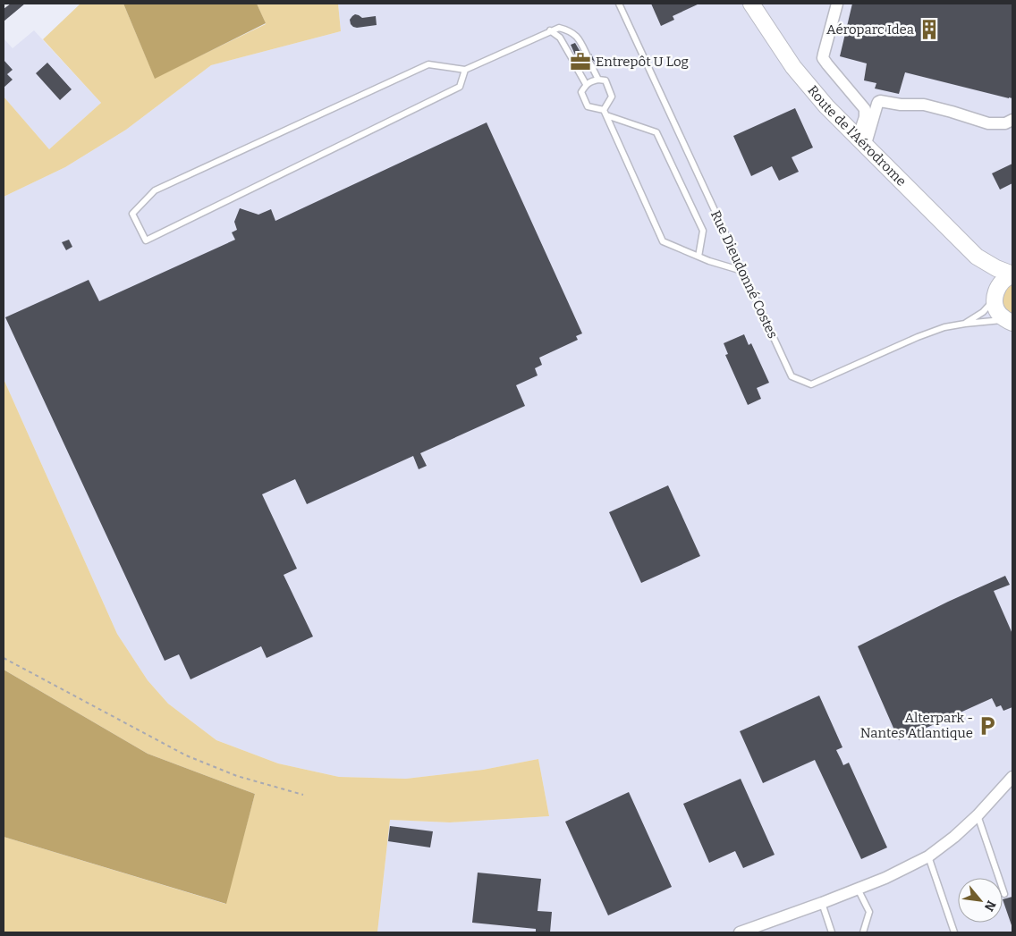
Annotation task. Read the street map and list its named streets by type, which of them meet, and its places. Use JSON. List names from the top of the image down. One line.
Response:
{"streets":{"street":["Route de l'Aérodrome"],"lane":["Rue Dieudonné Costes"]},"crossings":[["Route de l'Aérodrome","Rue Dieudonné Costes"]],"places":{"building":["Aéroparc Idea"],"office":["Entrepôt U Log"],"parking":["Alterpark - Nantes Atlantique"]},"north":"bottom right"}
